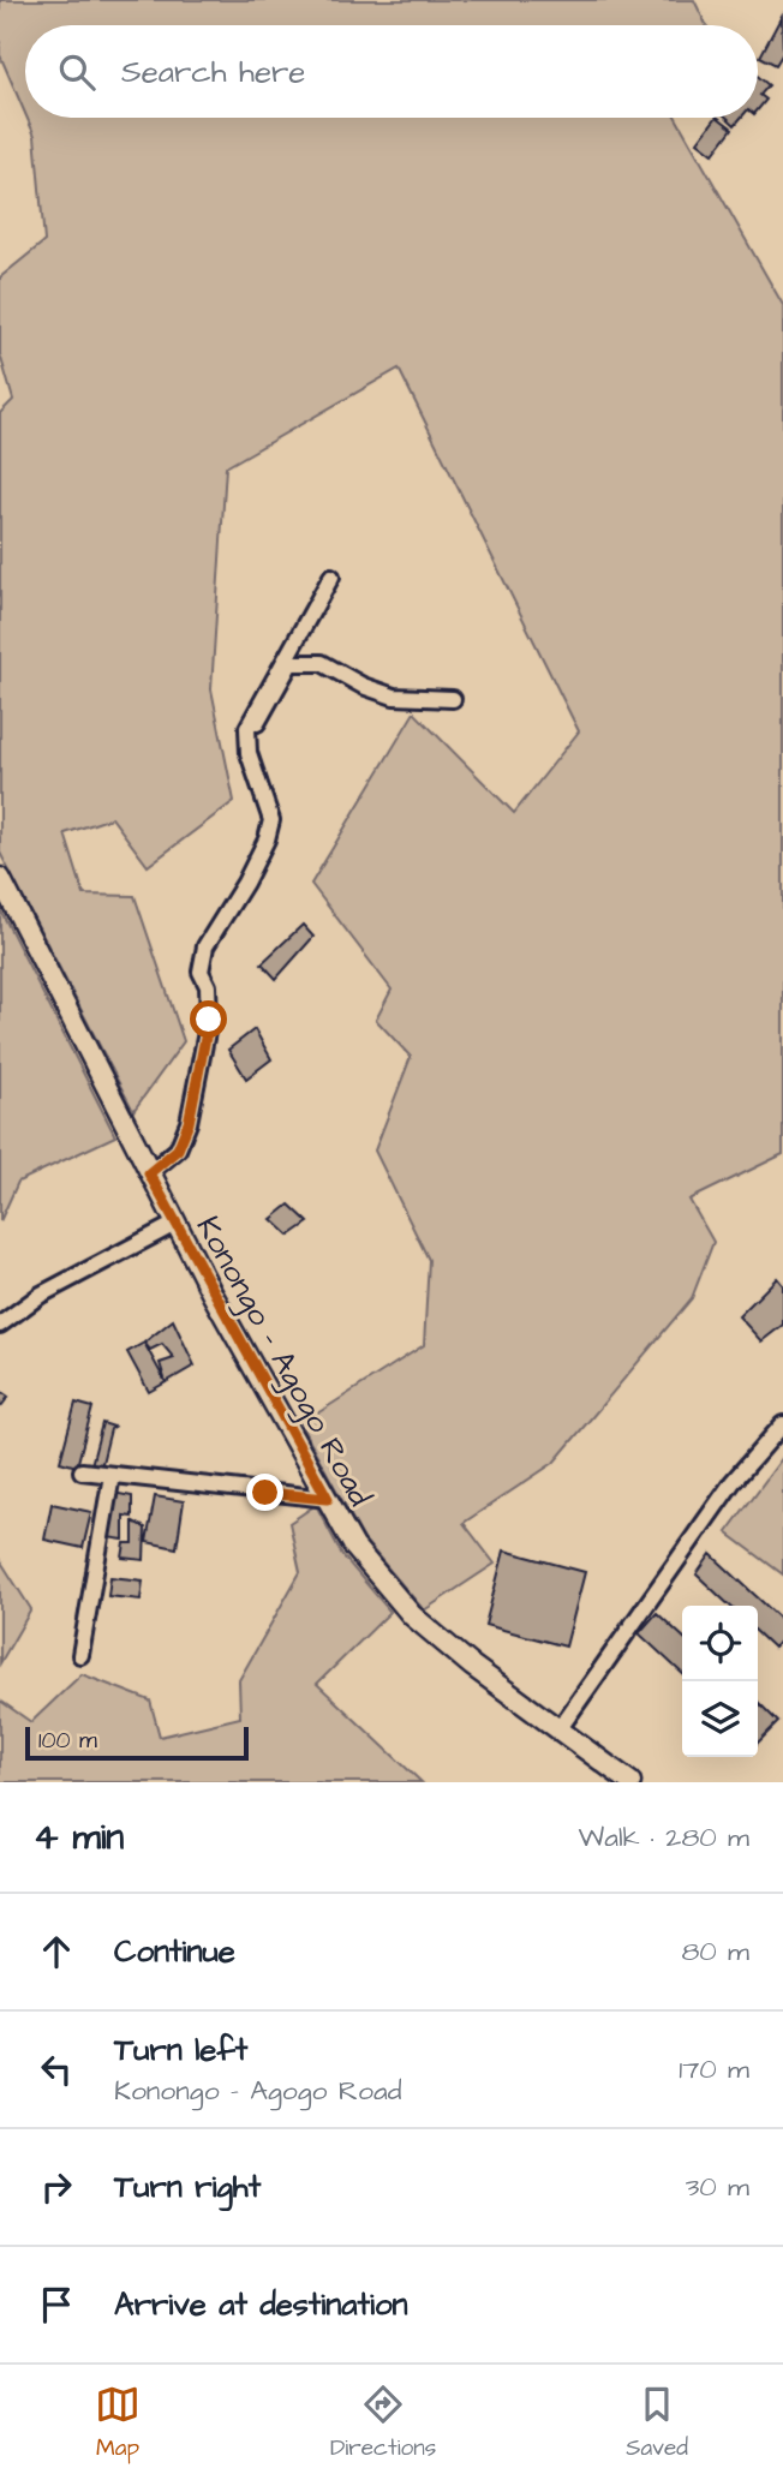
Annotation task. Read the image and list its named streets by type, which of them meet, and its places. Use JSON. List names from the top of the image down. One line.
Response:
{"streets":{"main road":["Konongo - Agogo Road"]},"scale_bar":"100 m","page":{"search":"Search here","scale":"100 m","heading":["4 min","Walk · 280 m"],"list":[["Continue","80 m"],["Turn left","Konongo - Agogo Road","170 m"],["Turn right","30 m"],"Arrive at destination"],"nav":["Map","Directions","Saved"]}}
